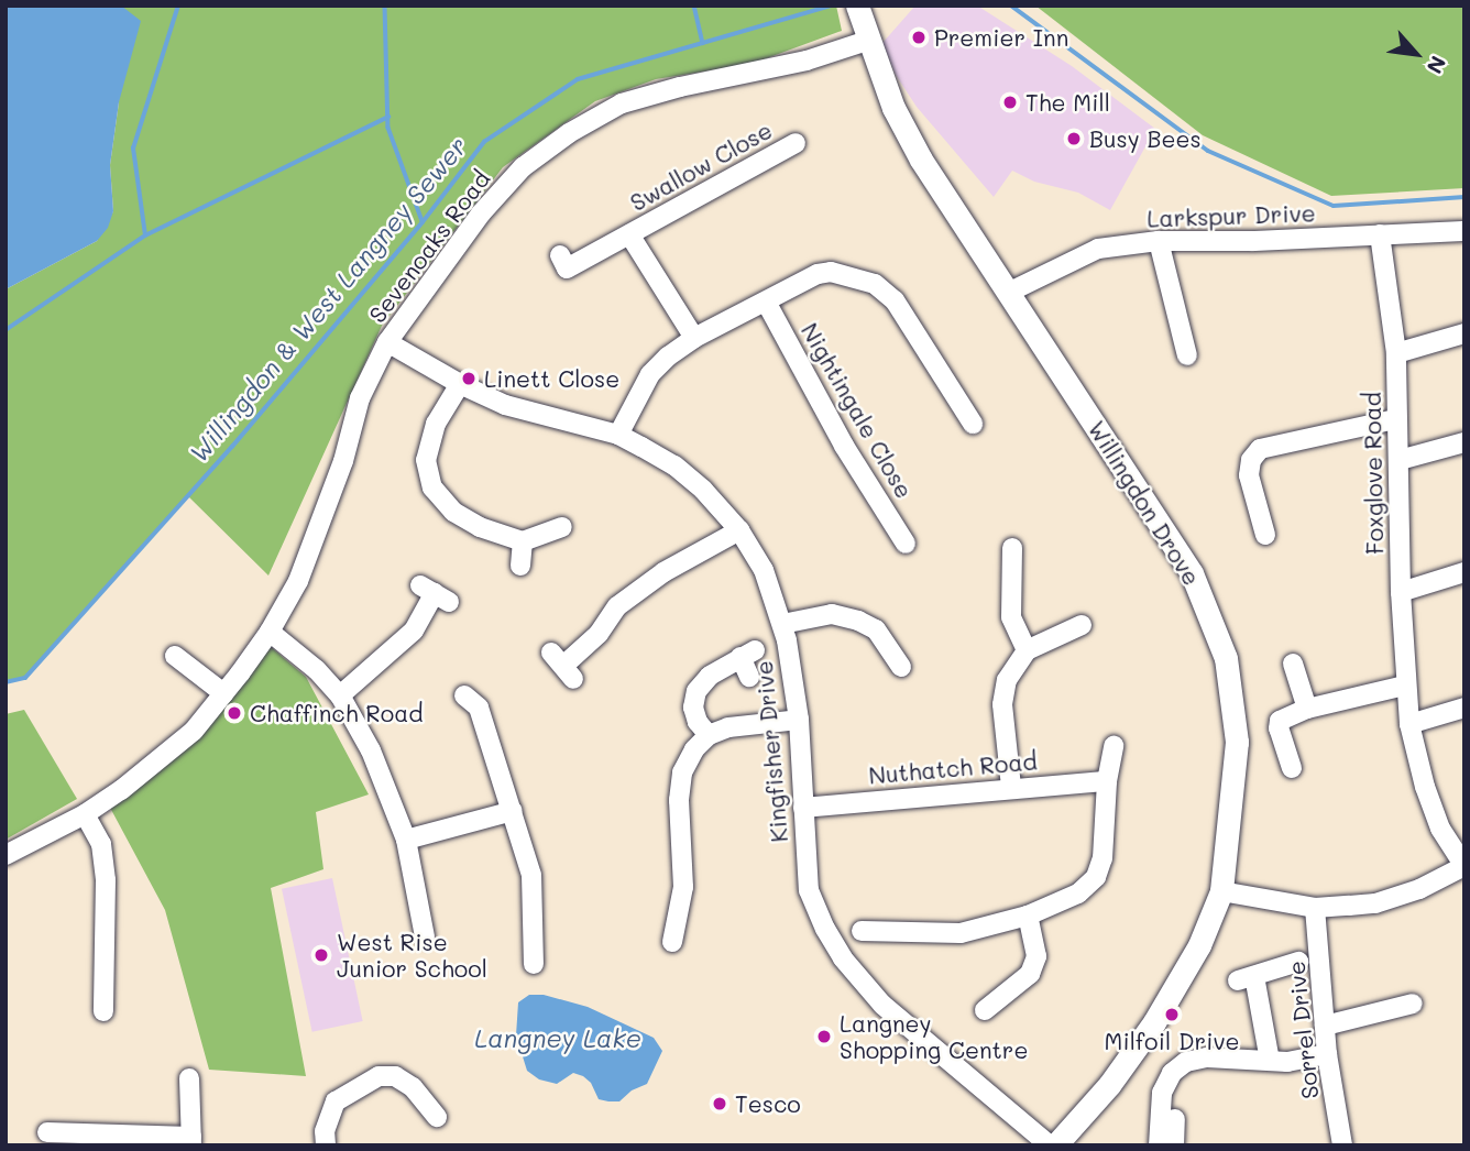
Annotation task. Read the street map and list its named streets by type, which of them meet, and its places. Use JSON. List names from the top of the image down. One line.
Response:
{"streets":{"main road":["Willingdon Drove"],"street":["Swallow Close","Larkspur Drive","Sevenoaks Road","Nightingale Close","Foxglove Road","Kingfisher Drive","Nuthatch Road","Sorrel Drive"]},"crossings":[["Larkspur Drive","Foxglove Road"],["Larkspur Drive","Willingdon Drove"],["Sevenoaks Road","Willingdon Drove"],["Sevenoaks Road","Kingfisher Drive"],["Willingdon Drove","Kingfisher Drive"],["Kingfisher Drive","Nuthatch Road"]],"water":["Willingdon & West Langney Sewer","Langney Lake"],"places":["Premier Inn","The Mill","Busy Bees","Linett Close","Chaffinch Road","West Rise Junior School","Milfoil Drive","Langney Shopping Centre","Tesco"],"north":"bottom right"}
